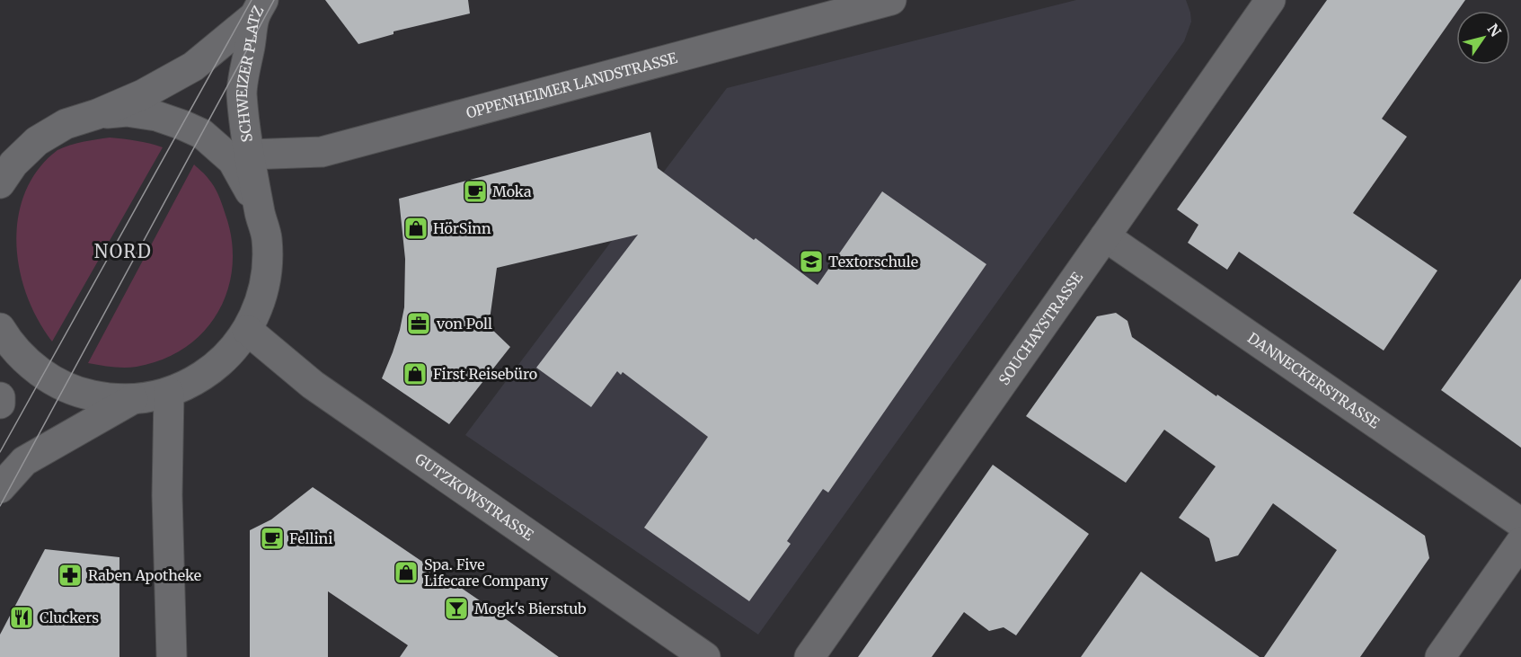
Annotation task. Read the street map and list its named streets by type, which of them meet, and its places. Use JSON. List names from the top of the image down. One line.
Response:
{"streets":{"street":["OPPENHEIMER LANDSTRASSE","SCHWEIZER PLATZ","SOUCHAYSTRASSE","DANNECKERSTRASSE","GUTZKOWSTRASSE"]},"crossings":[["OPPENHEIMER LANDSTRASSE","SCHWEIZER PLATZ"],["SCHWEIZER PLATZ","GUTZKOWSTRASSE"],["SOUCHAYSTRASSE","DANNECKERSTRASSE"]],"districts":["NORD"],"places":{"cafe":["Moka","Fellini"],"shop":["HörSinn","First Reisebüro","Spa. Five Lifecare Company"],"school or university":["Textorschule"],"office":["von Poll"],"pharmacy":["Raben Apotheke"],"bar":["Mogk's Bierstub"],"restaurant":["Cluckers"]},"north":"top right"}
